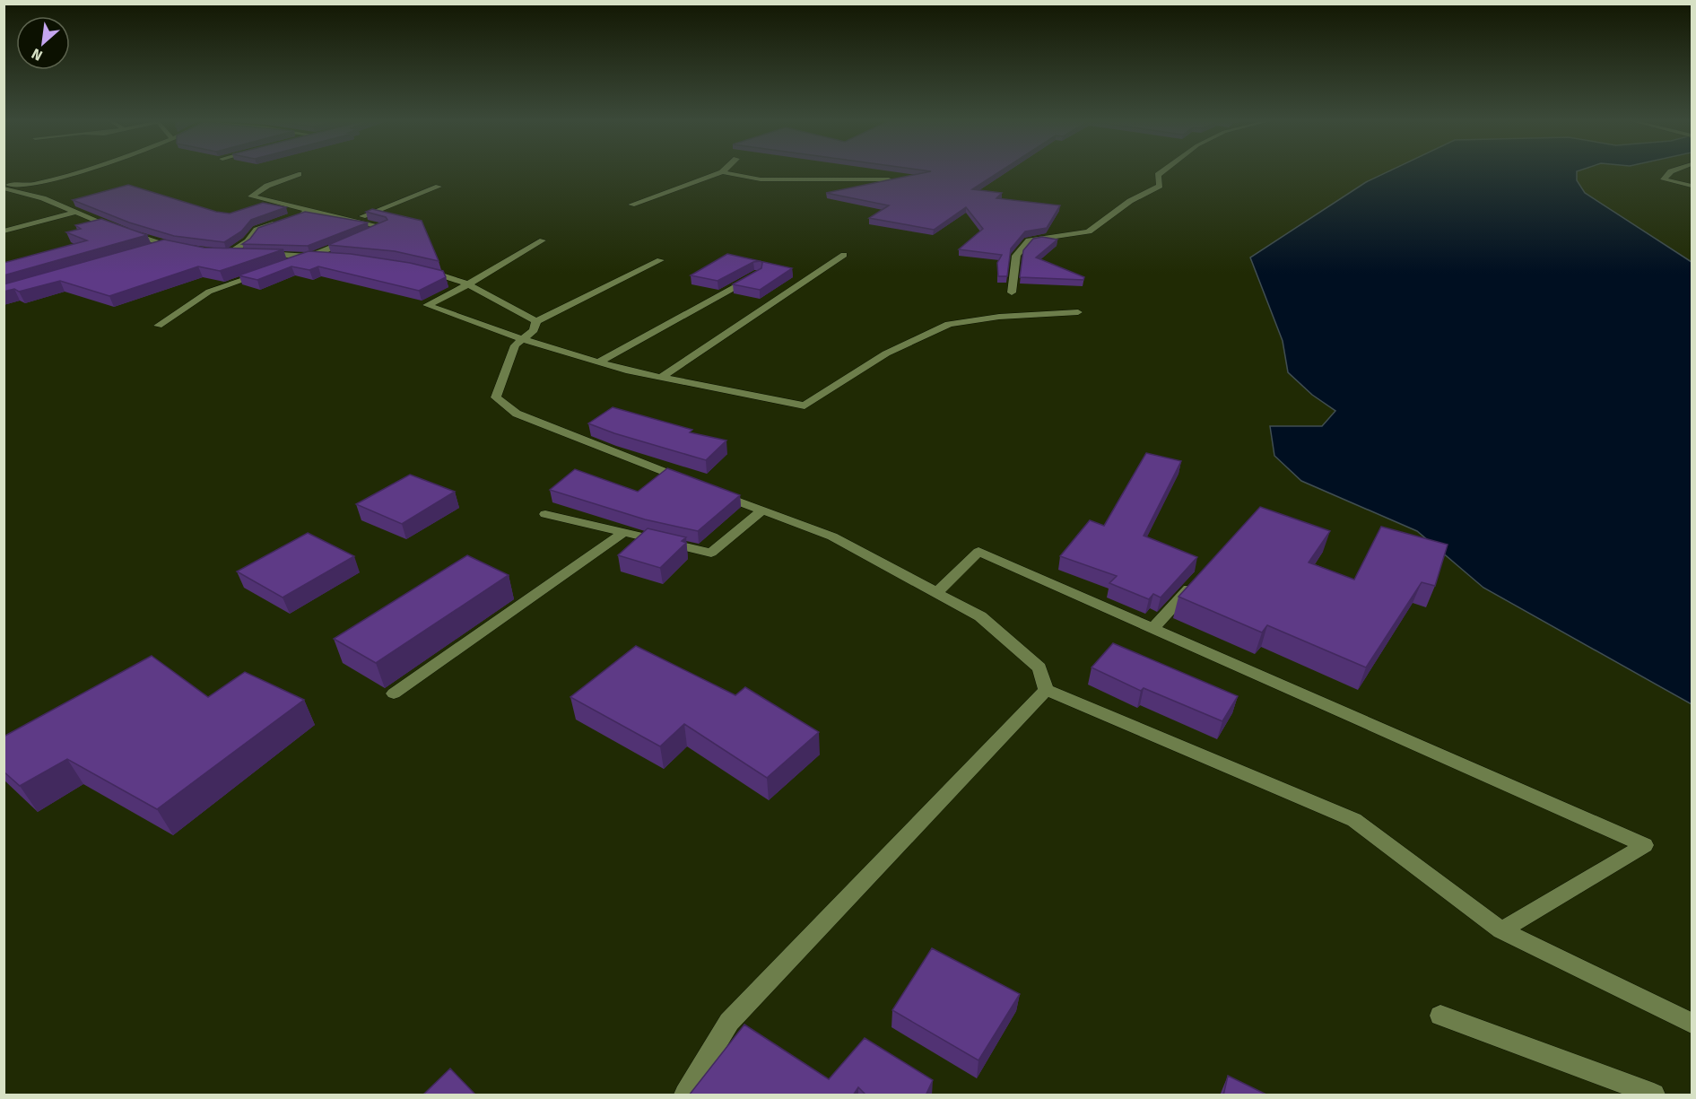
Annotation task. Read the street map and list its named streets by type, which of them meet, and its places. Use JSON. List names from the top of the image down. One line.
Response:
{"north":"bottom left"}
